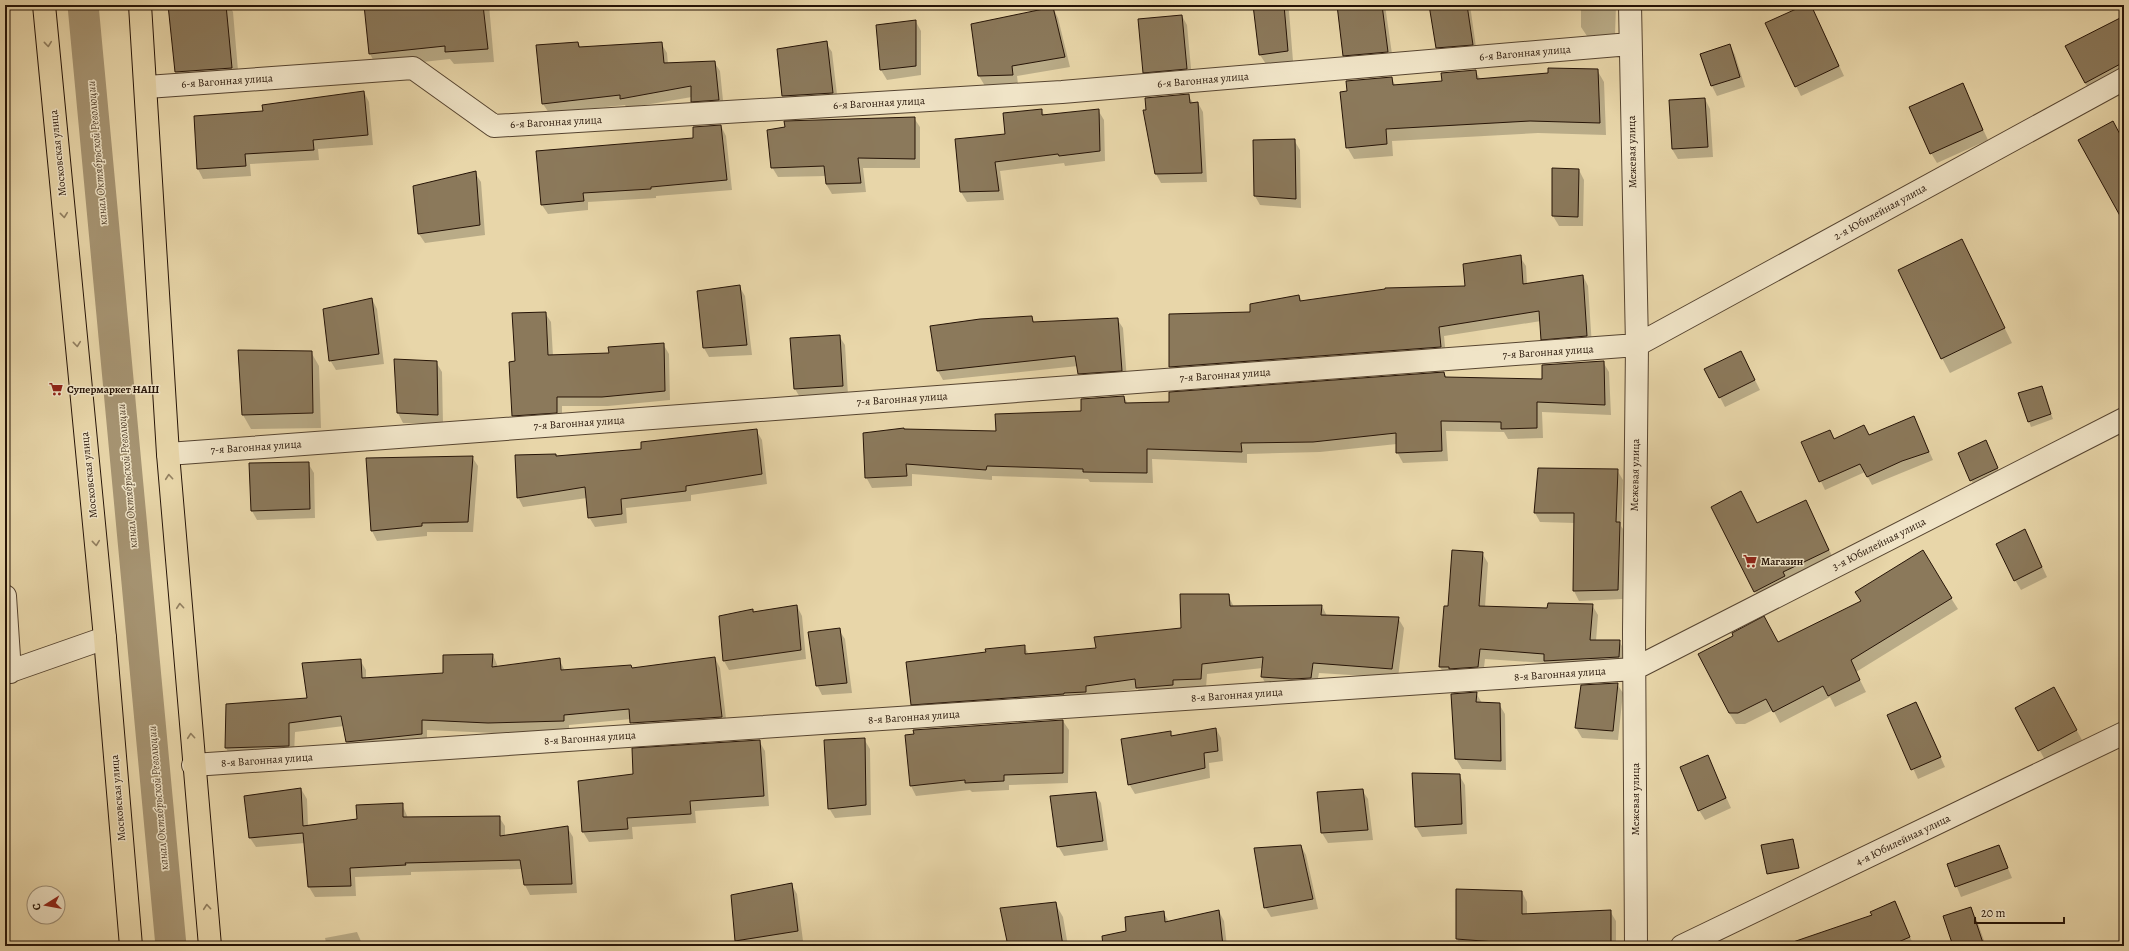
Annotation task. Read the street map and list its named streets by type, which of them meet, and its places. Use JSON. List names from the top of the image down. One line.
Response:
{"streets":{"main road":["Московская улица"],"street":["6-я Вагонная улица","Межевая улица","2-я Юбилейная улица","7-я Вагонная улица","3-я Юбилейная улица","8-я Вагонная улица","4-я Юбилейная улица"]},"crossings":[["6-я Вагонная улица","Межевая улица"],["Межевая улица","2-я Юбилейная улица"],["Межевая улица","7-я Вагонная улица"],["Межевая улица","3-я Юбилейная улица"],["Межевая улица","8-я Вагонная улица"],["2-я Юбилейная улица","7-я Вагонная улица"],["3-я Юбилейная улица","8-я Вагонная улица"]],"water":["канал Октябрьской Революции"],"places":{"supermarket":["Супермаркет НАШ","Магазин"]},"scale_bar":"20 m","north":"left"}
